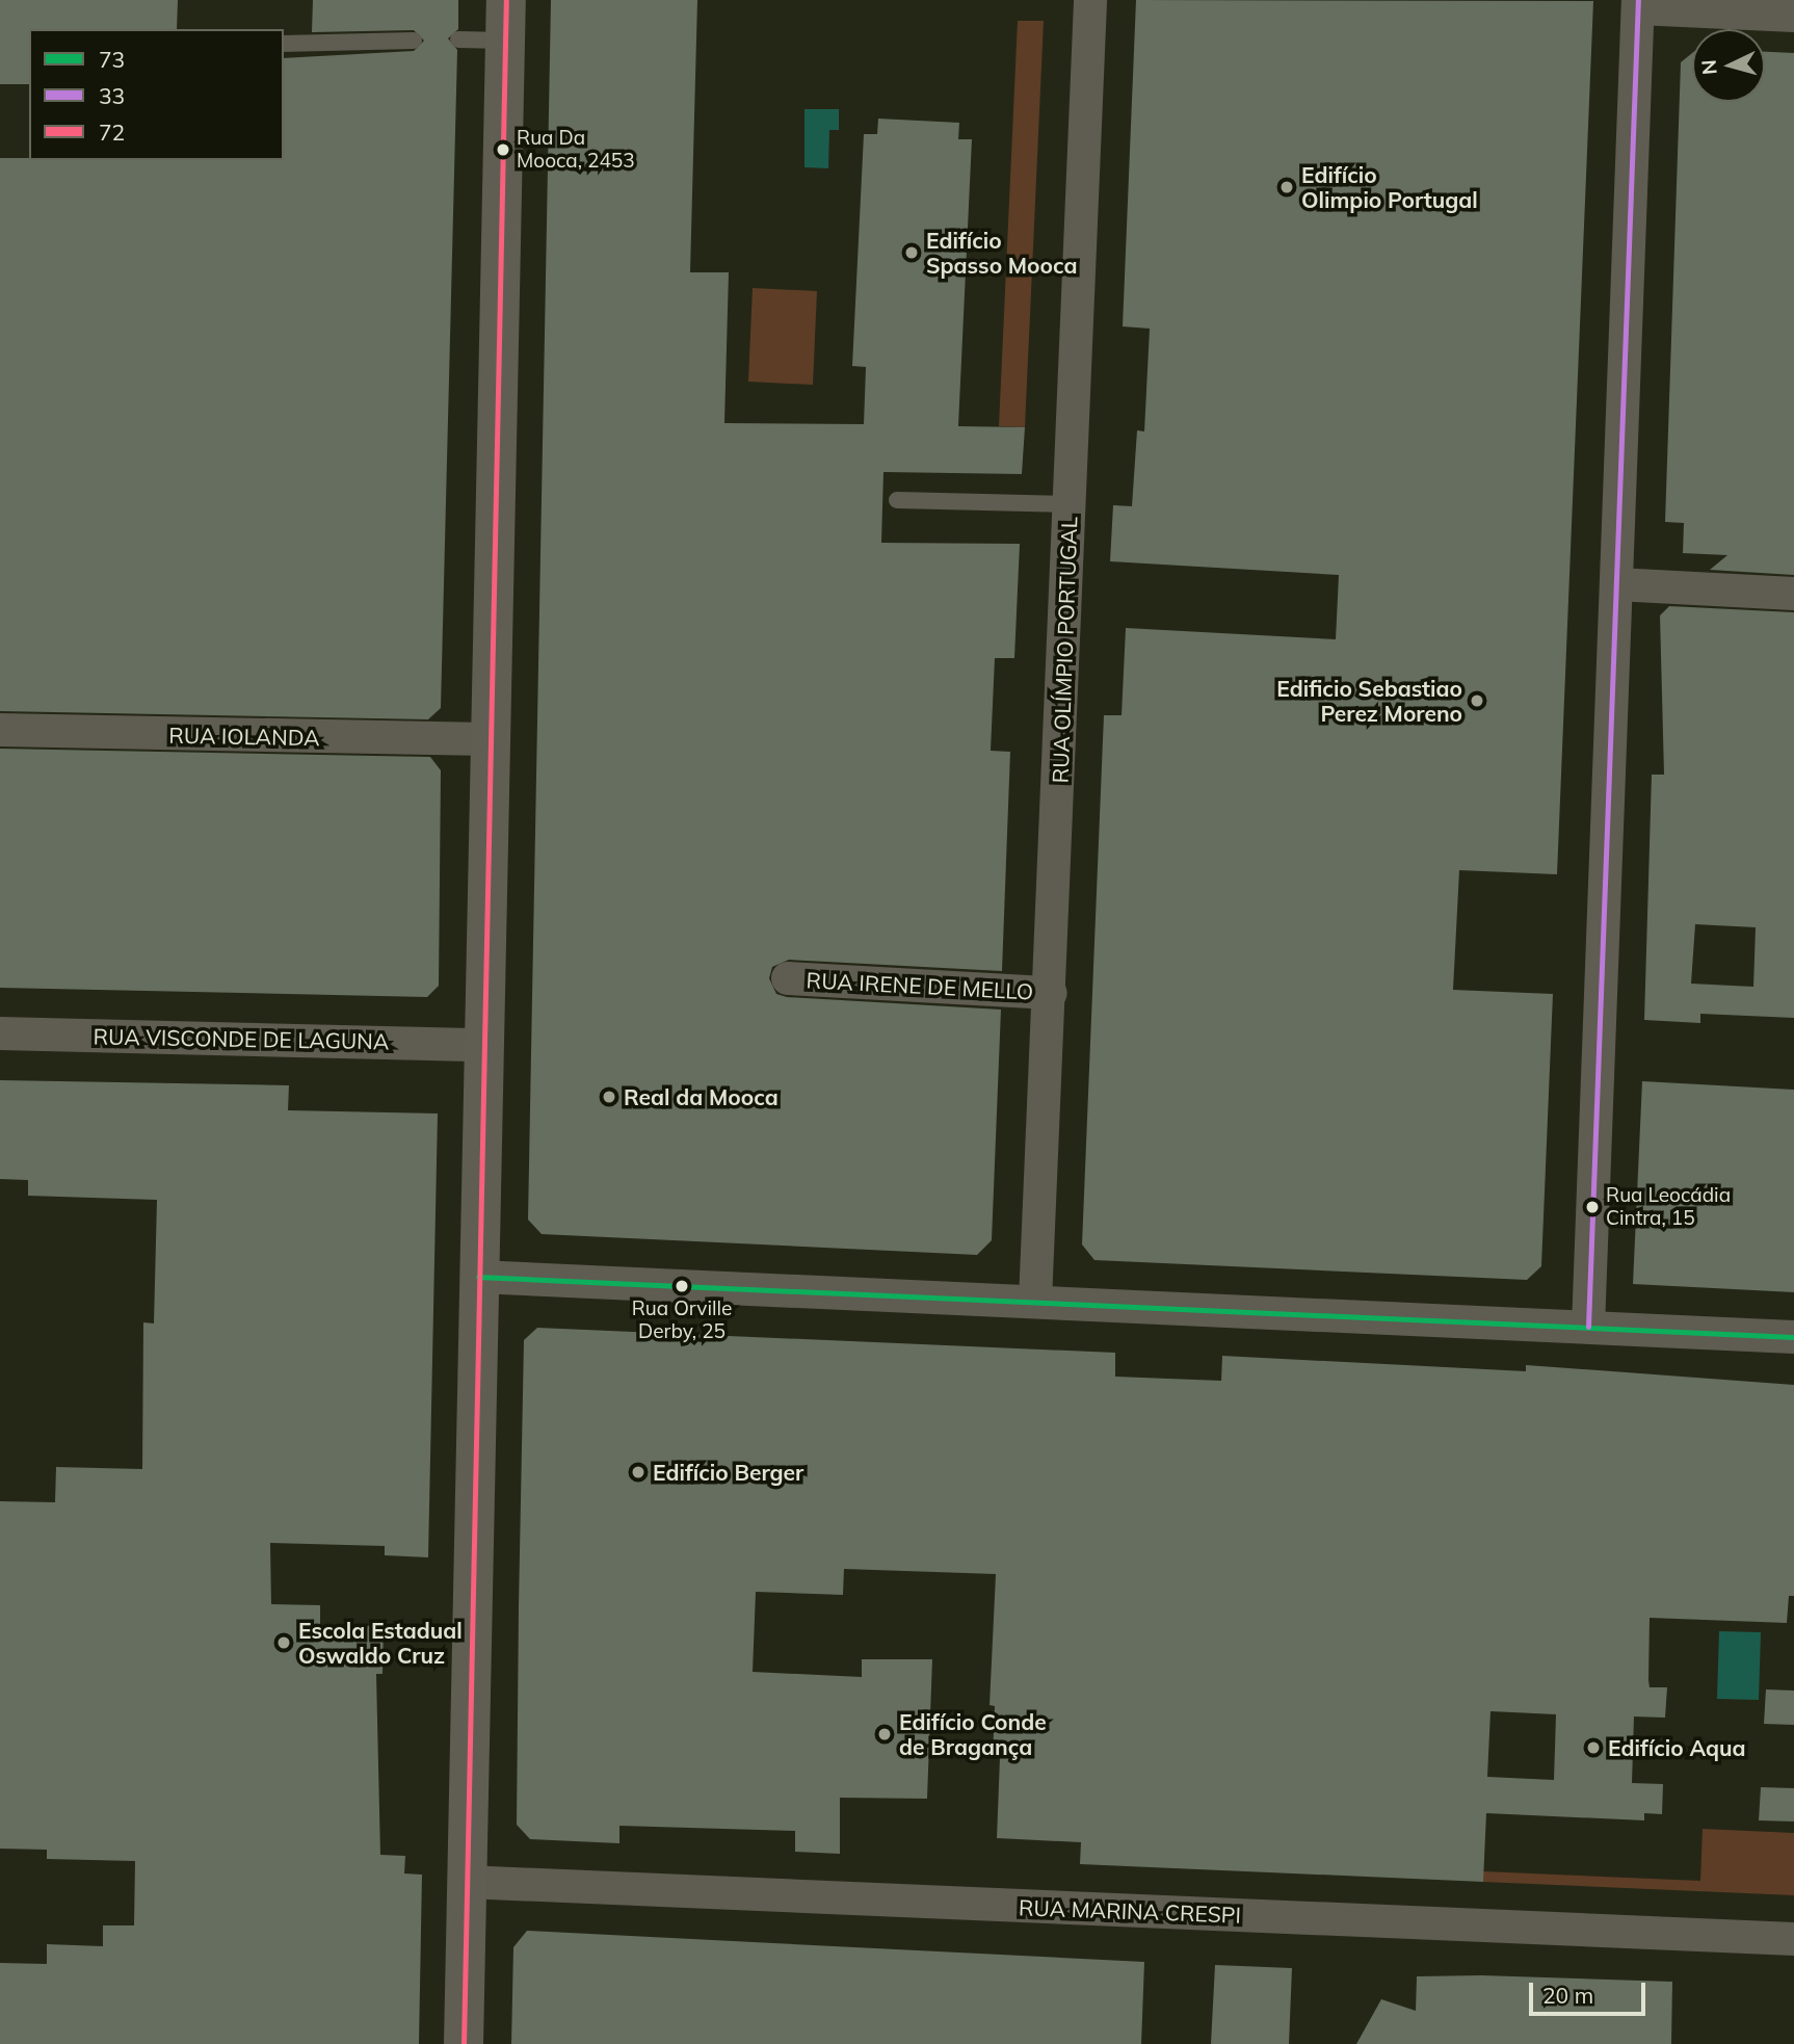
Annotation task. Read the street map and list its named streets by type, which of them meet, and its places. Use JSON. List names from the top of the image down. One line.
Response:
{"streets":{"street":["RUA OLÍMPIO PORTUGAL","RUA IOLANDA","RUA IRENE DE MELLO","RUA VISCONDE DE LAGUNA","RUA MARINA CRESPI"]},"crossings":[["RUA OLÍMPIO PORTUGAL","RUA IRENE DE MELLO"]],"places":["Rua Da Mooca, 2453","Edifício Olimpio Portugal","Edifício Spasso Mooca","Edificio Sebastiao Perez Moreno","Real da Mooca","Rua Leocádia Cintra, 15","Rua Orville Derby, 25","Edifício Berger","Escola Estadual Oswaldo Cruz","Edifício Conde de Bragança","Edifício Aqua"],"lines":["transit line 33","transit line 72","transit line 73"],"legend":["73","33","72"],"scale_bar":"20 m","north":"left"}
